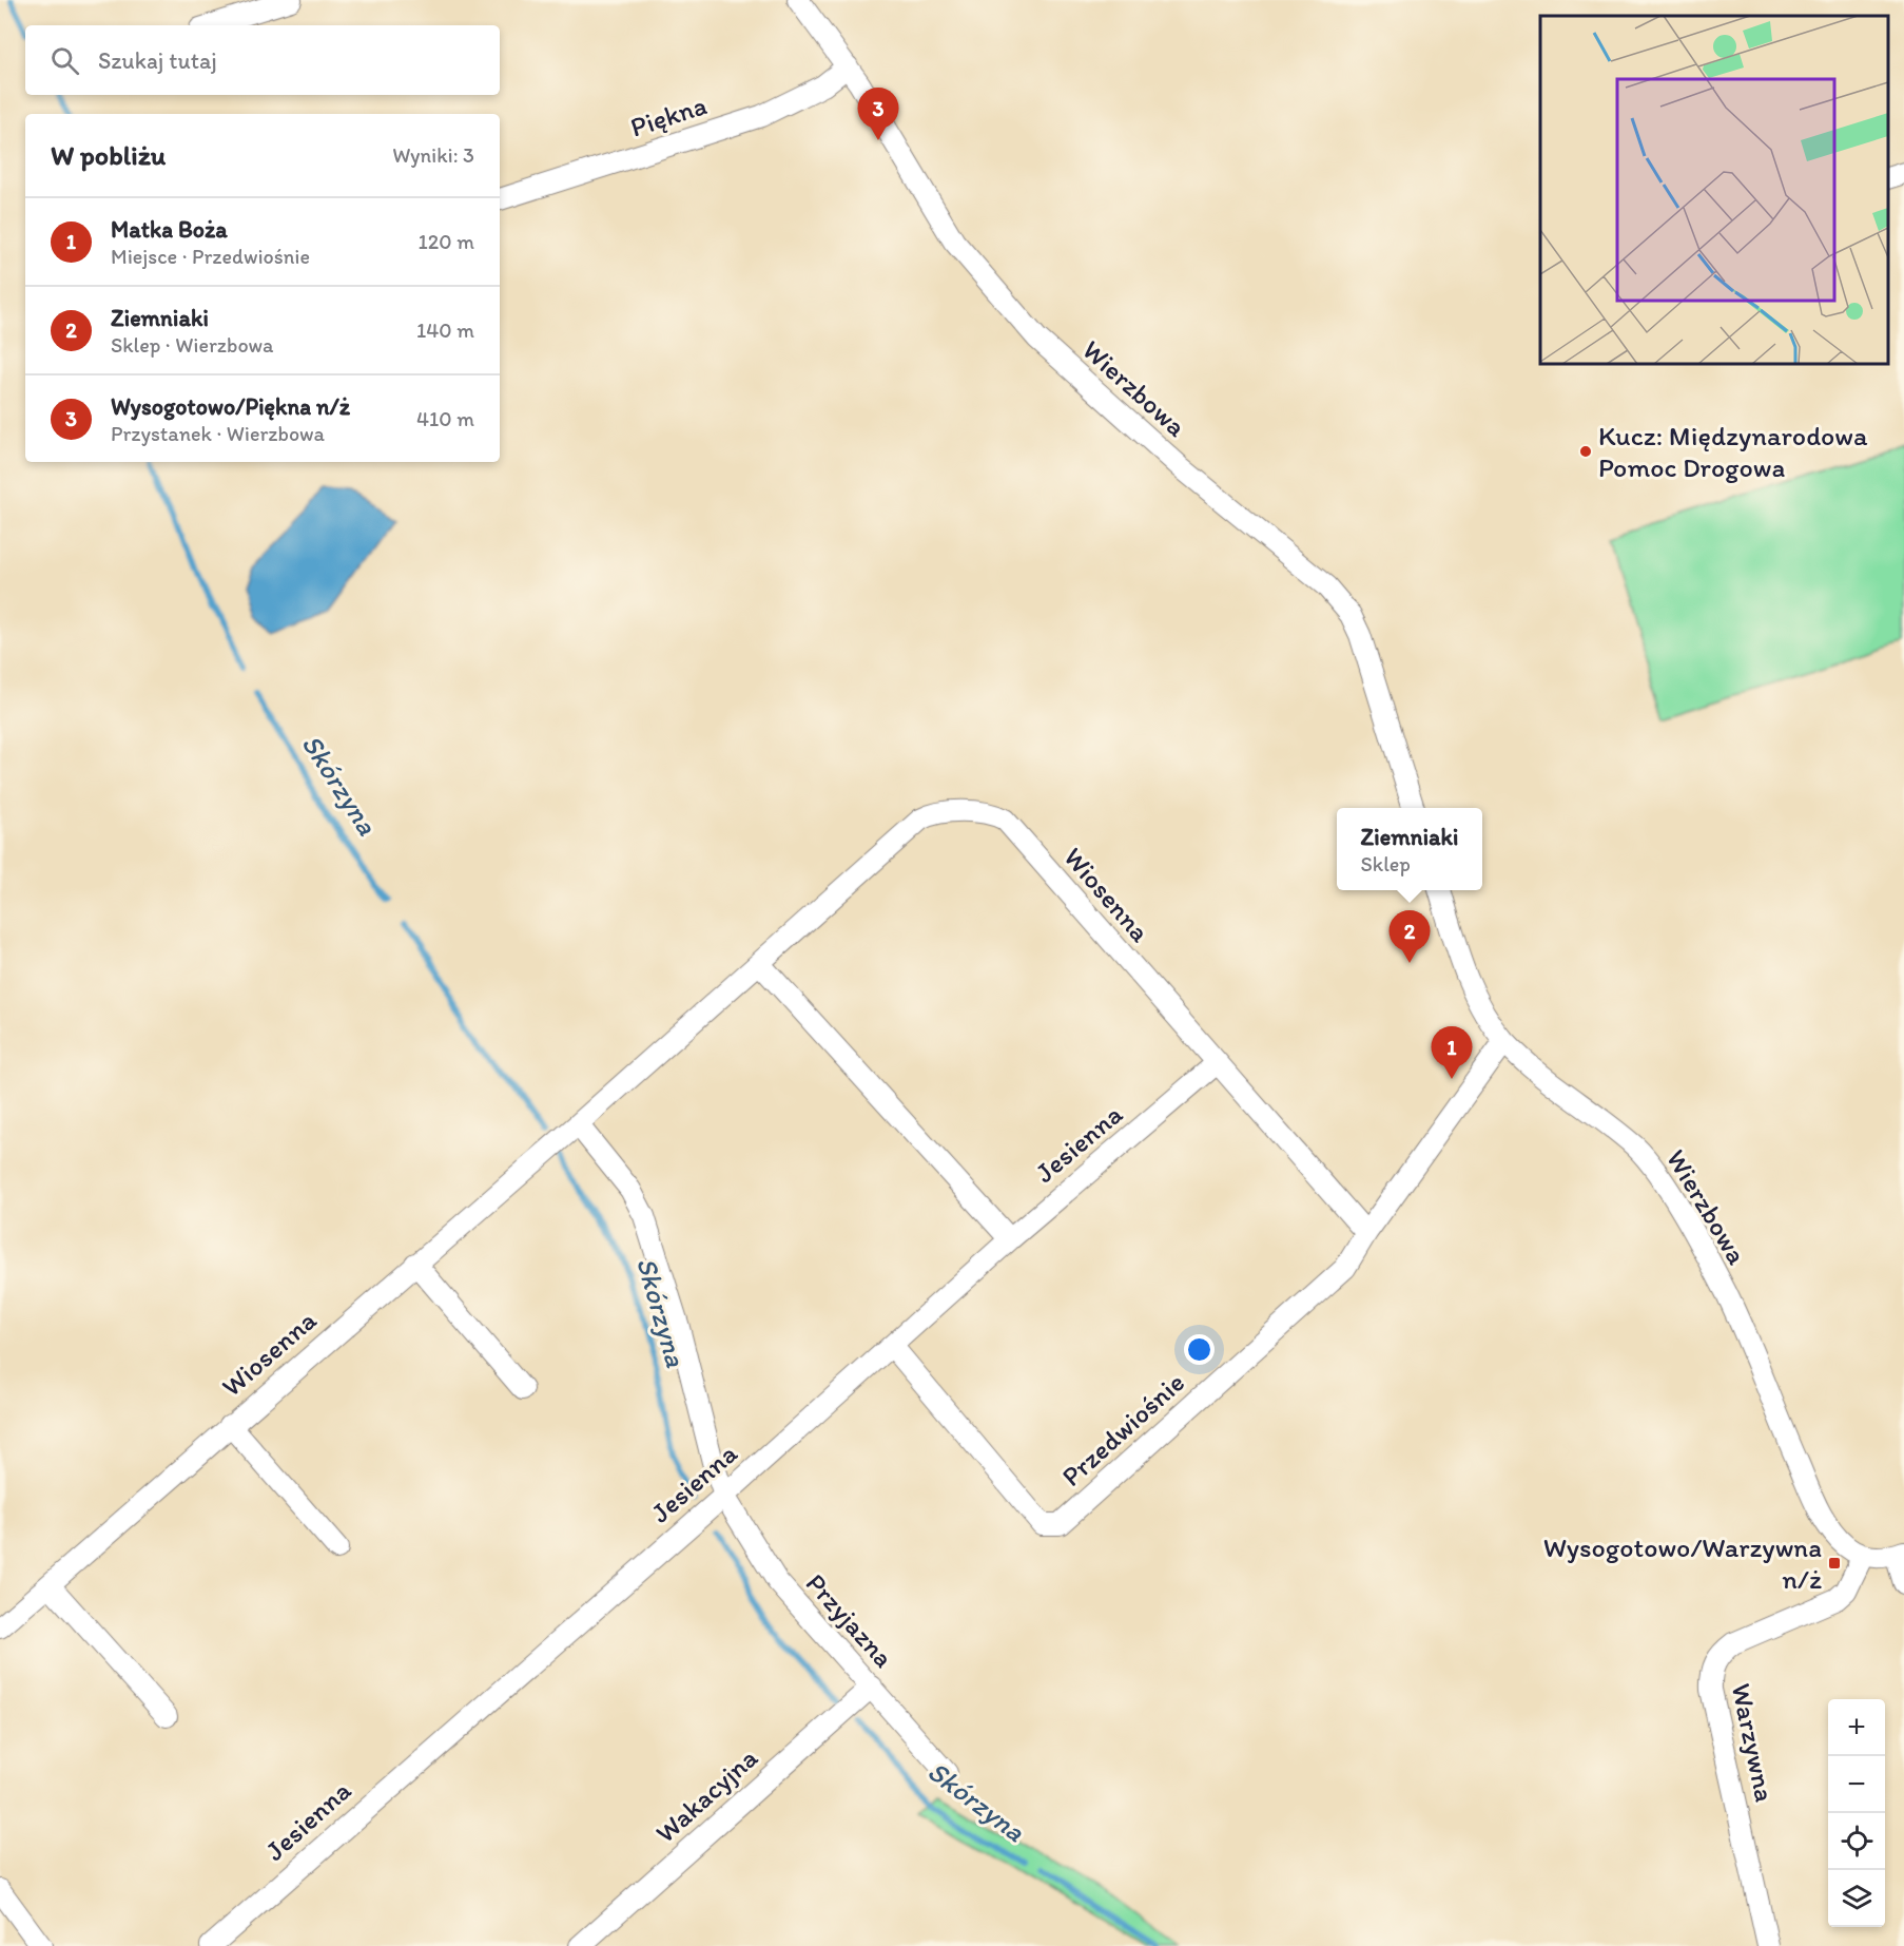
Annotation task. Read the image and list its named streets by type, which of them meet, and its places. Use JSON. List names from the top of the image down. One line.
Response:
{"streets":{"street":["Piękna","Wierzbowa","Wiosenna","Jesienna","Przedwiośnie","Przyjazna","Warzywna","Wakacyjna"]},"crossings":[["Piękna","Wierzbowa"],["Wierzbowa","Przedwiośnie"],["Wierzbowa","Warzywna"],["Wiosenna","Jesienna"],["Wiosenna","Przedwiośnie"],["Jesienna","Przedwiośnie"],["Jesienna","Przyjazna"],["Przyjazna","Wakacyjna"]],"water":["Skórzyna"],"places":{"other":["Kucz: Międzynarodowa Pomoc Drogowa"],"transit":["Wysogotowo/Warzywna n/ż"]},"page":{"search":"Szukaj tutaj","pins":["3","2","1"],"heading":["W pobliżu","Wyniki: 3"],"list":[{"mark":"1","name":"Matka Boża","note":"Miejsce · Przedwiośnie","value":"120 m"},{"mark":"2","name":"Ziemniaki","note":"Sklep · Wierzbowa","value":"140 m"},{"mark":"3","name":"Wysogotowo/Piękna n/ż","note":"Przystanek · Wierzbowa","value":"410 m"}],"popup":["Ziemniaki","Sklep"],"map_buttons":["+","−"]}}
